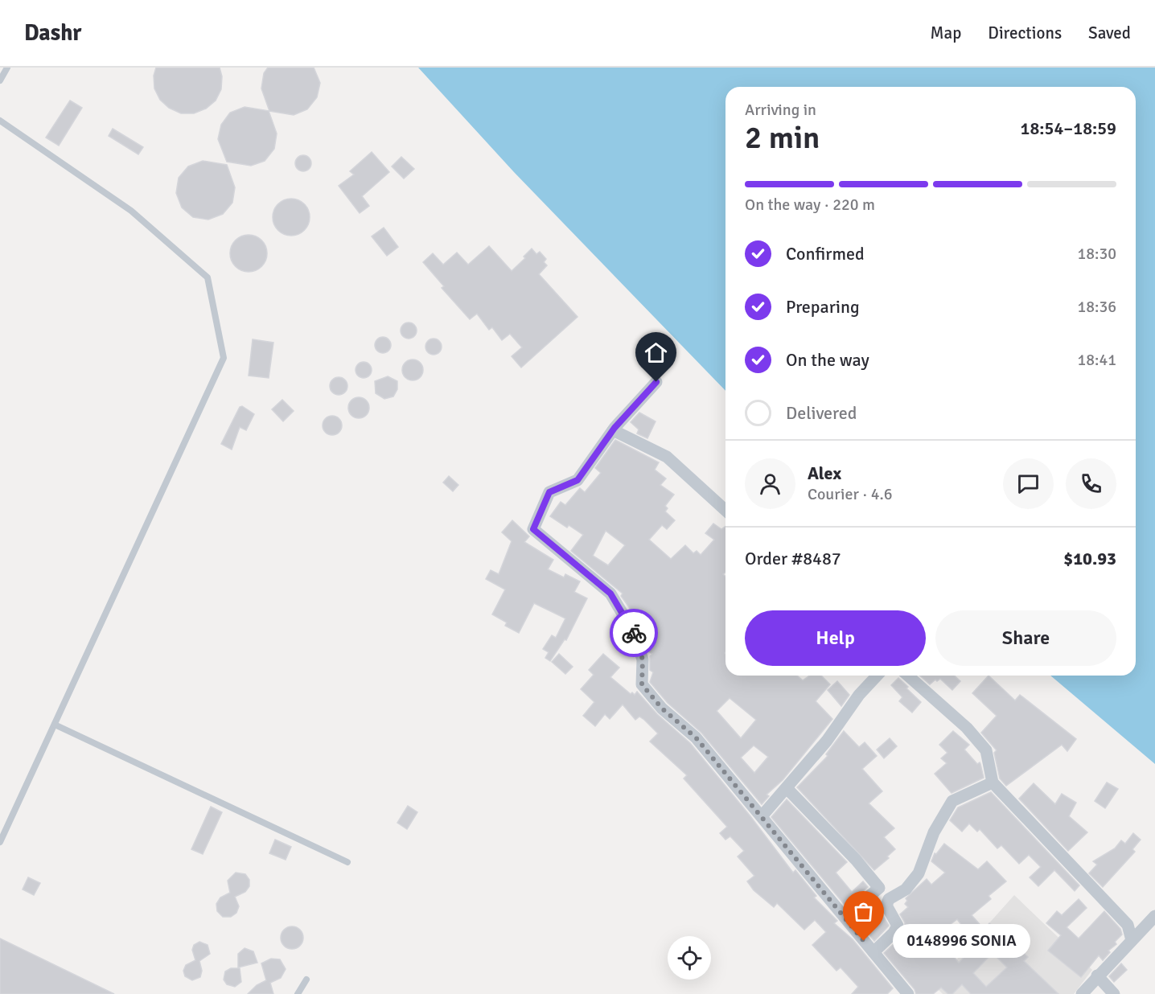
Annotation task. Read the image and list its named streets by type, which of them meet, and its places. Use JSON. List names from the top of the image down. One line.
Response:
{"places":["0148996 SONIA"],"page":{"header":"Dashr","nav":["Map","Directions","Saved"],"heading":["2 min","Arriving in","18:54–18:59"],"panel":["Alex","Courier · 4.6","Order #8487","$10.93"],"bar":"On the way · 220 m","list":[["Confirmed","18:30"],["Preparing","18:36"],["On the way","18:41"],"Delivered"],"buttons":["Help","Share"],"bubble":"0148996 SONIA"}}
